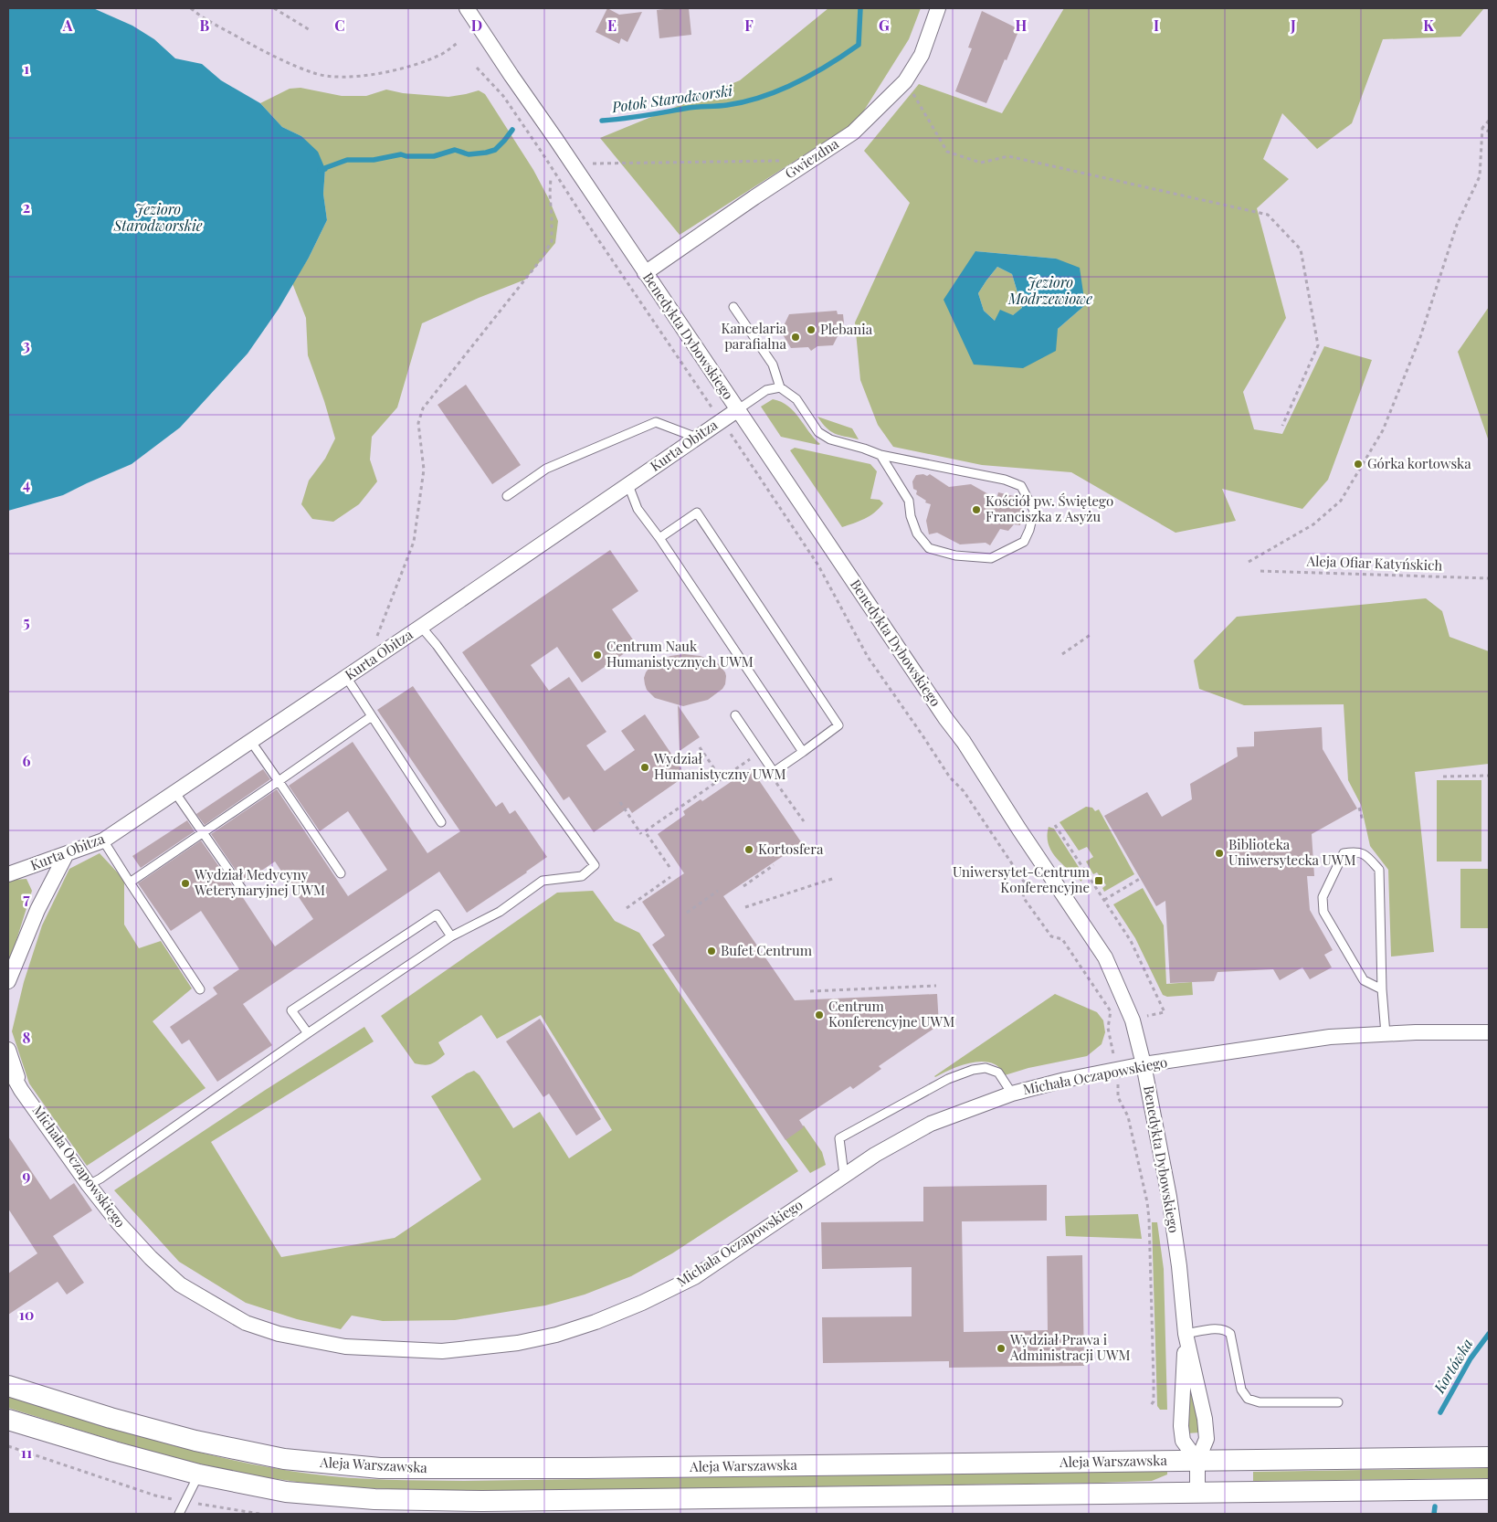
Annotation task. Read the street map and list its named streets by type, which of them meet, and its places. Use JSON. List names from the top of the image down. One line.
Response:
{"streets":{"main road":["Aleja Warszawska"],"street":["Gwiezdna","Benedykta Dybowskiego","Kurta Obitza","Michała Oczapowskiego"],"path":["Aleja Ofiar Katyńskich"]},"crossings":[["Gwiezdna","Benedykta Dybowskiego"],["Benedykta Dybowskiego","Kurta Obitza"],["Benedykta Dybowskiego","Michała Oczapowskiego"],["Benedykta Dybowskiego","Aleja Warszawska"]],"water":["Potok Starodworski","Jezioro Starodworskie","Jezioro Modrzewiowe","Kortówka"],"places":{"other":["Plebania","Kancelaria parafialna","Górka kortowska","Kościół pw. Świętego Franciszka z Asyżu","Centrum Nauk Humanistycznych UWM","Wydział Humanistyczny UWM","Kortosfera","Biblioteka Uniwersytecka UWM","Wydział Medycyny Weterynaryjnej UWM","Bufet Centrum","Centrum Konferencyjne UWM","Wydział Prawa i Administracji UWM"],"transit":["Uniwersytet-Centrum Konferencyjne"]},"grid":{"columns":["A","B","C","D","E","F","G","H","I","J","K"],"rows":["1","2","3","4","5","6","7","8","9","10","11"]}}
